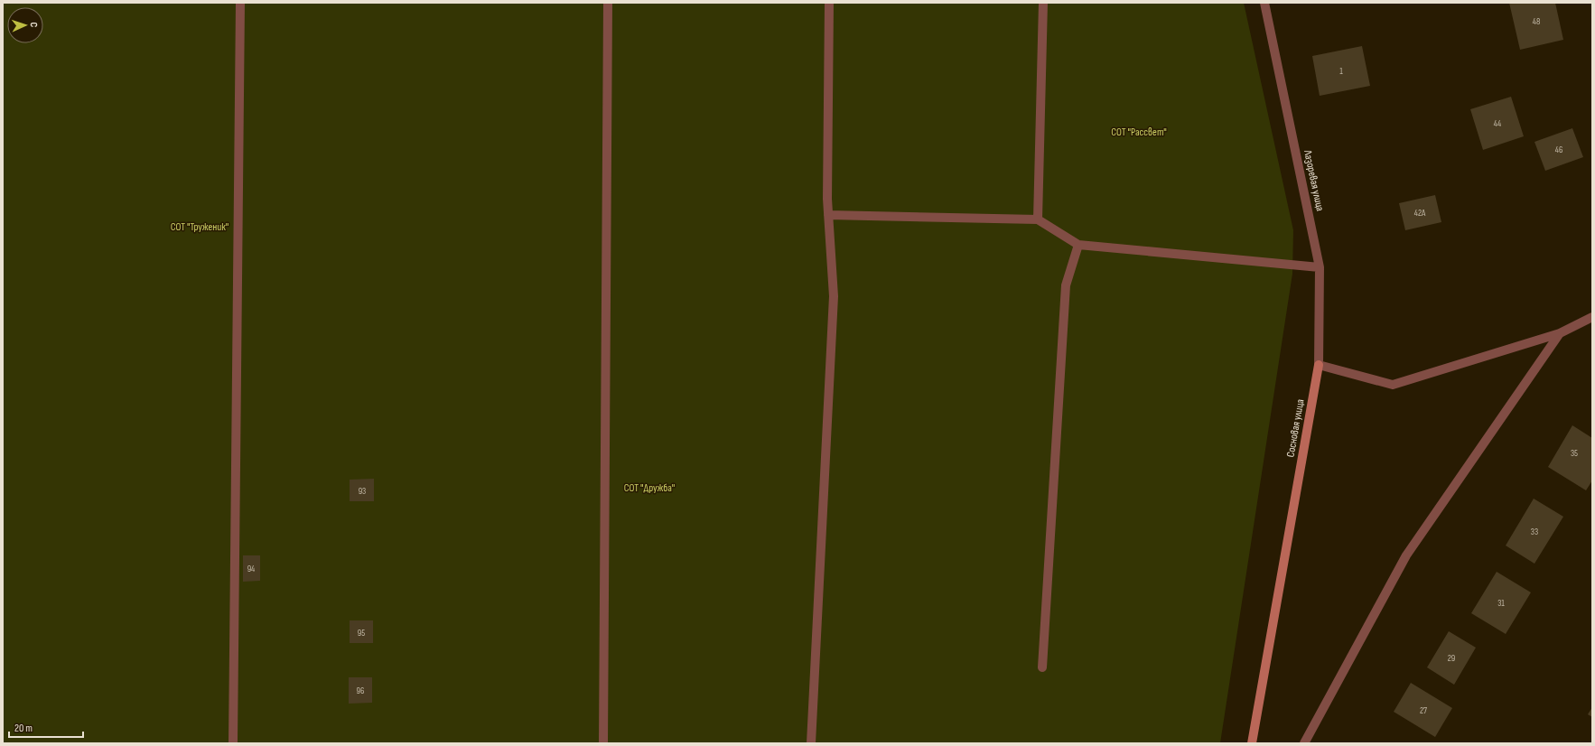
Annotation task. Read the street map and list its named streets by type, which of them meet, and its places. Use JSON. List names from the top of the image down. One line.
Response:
{"streets":{"street":["Лазоревая улица","Сосновая улица"]},"crossings":[["Лазоревая улица","Сосновая улица"]],"parks":["СОТ \"Рассвет\"","СОТ \"Труженик\"","СОТ \"Дружба\""],"house_numbers":["48","1","44","46","42А","35","93","33","94","31","95","29","96","27"],"scale_bar":"20 m","north":"right"}
